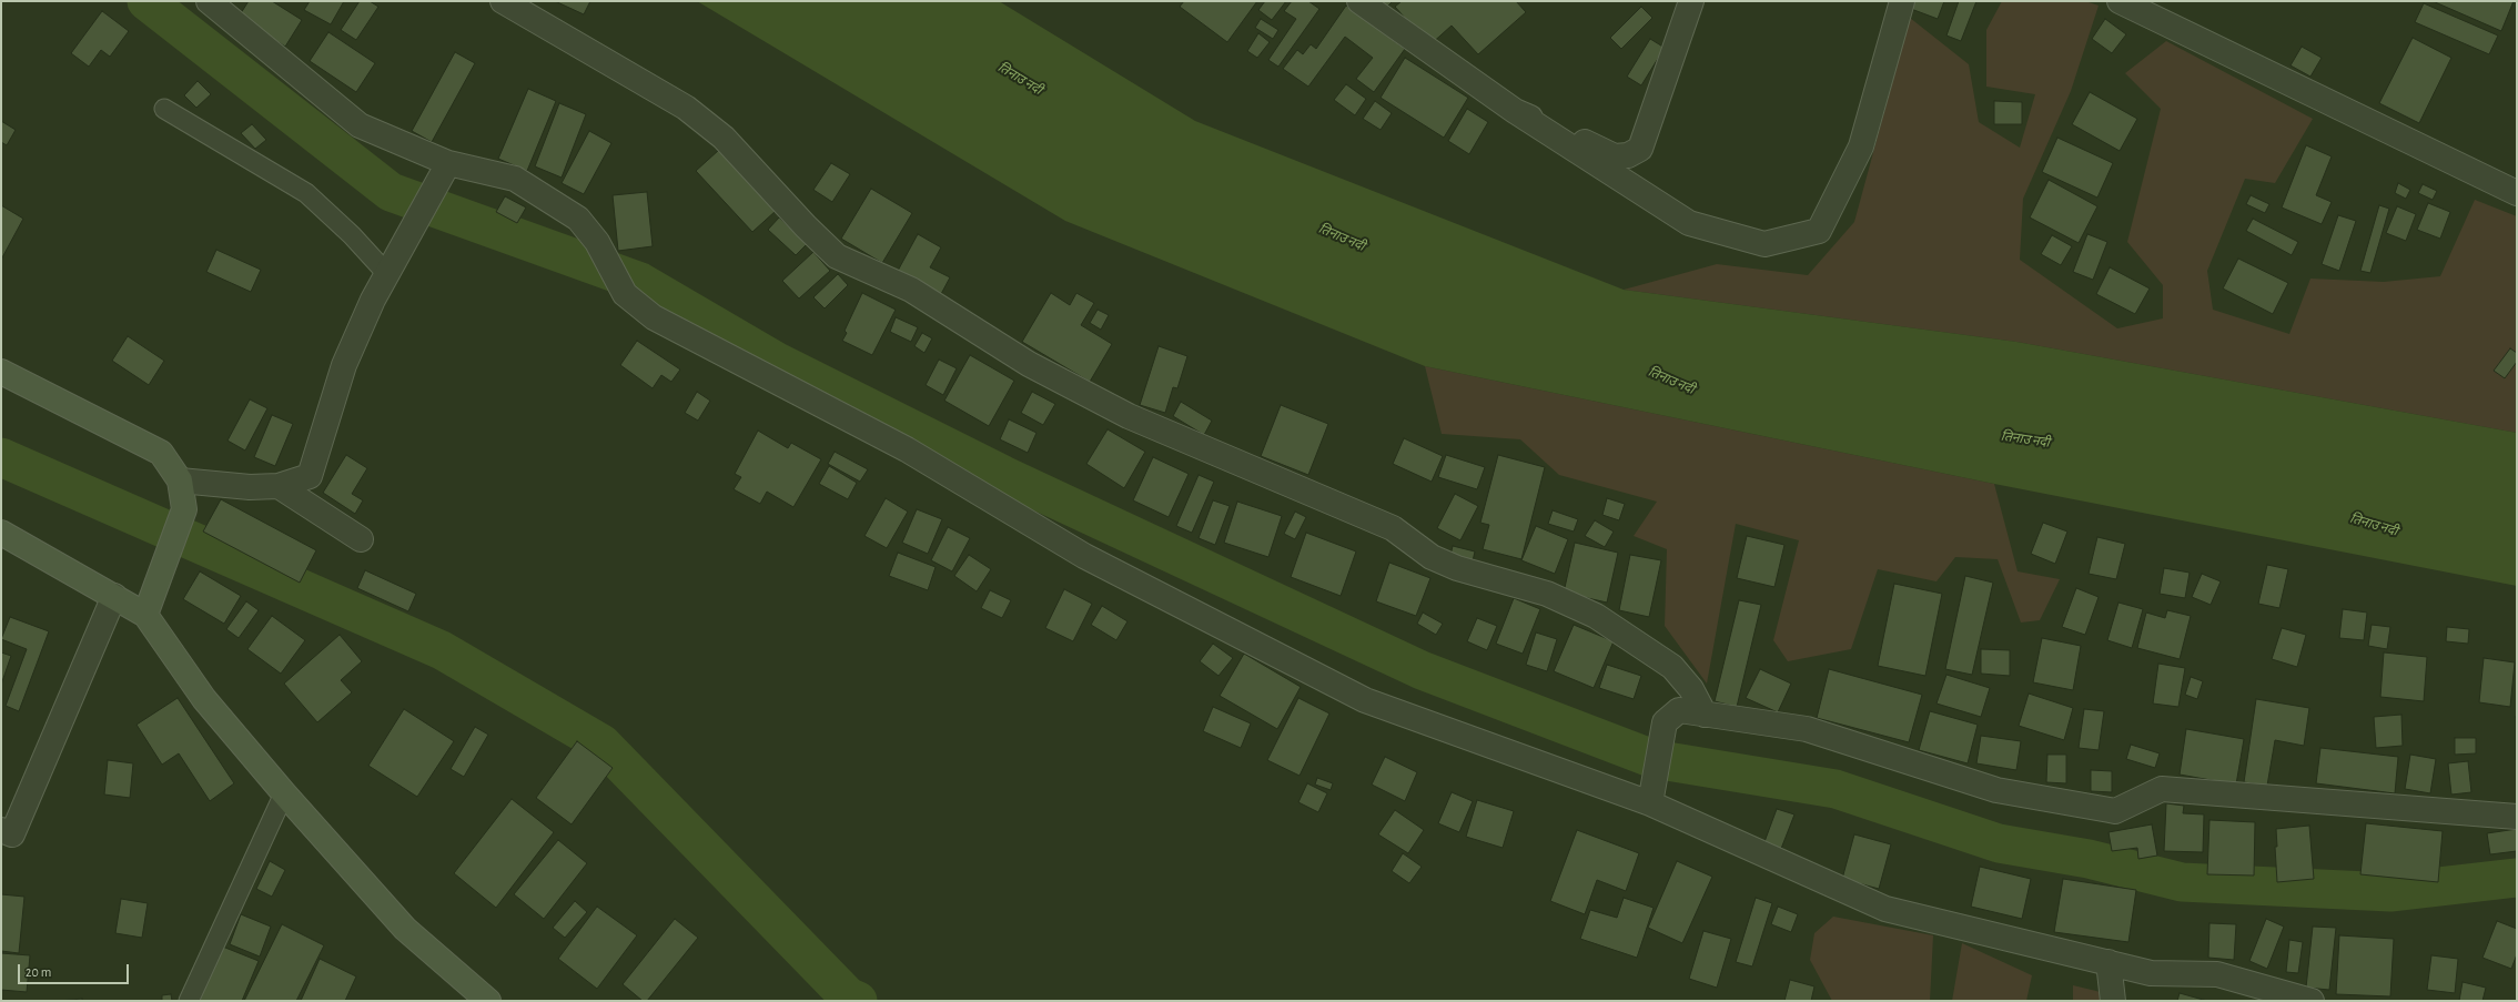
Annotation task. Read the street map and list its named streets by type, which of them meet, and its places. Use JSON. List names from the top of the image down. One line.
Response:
{"water":["तिनाउ नदी"],"scale_bar":"20 m"}
